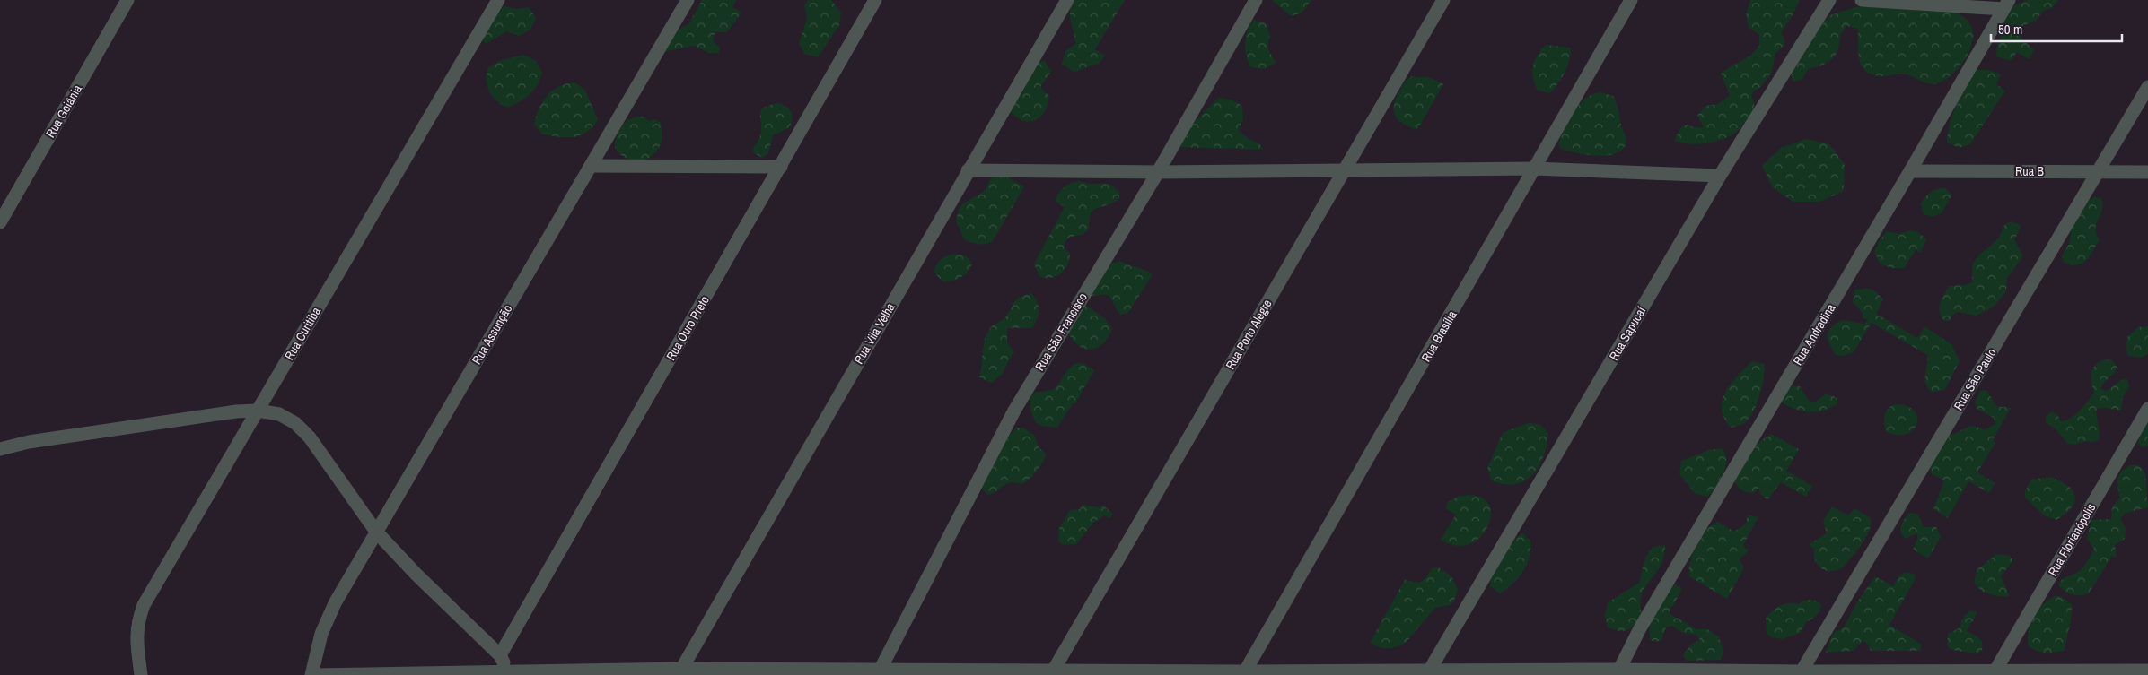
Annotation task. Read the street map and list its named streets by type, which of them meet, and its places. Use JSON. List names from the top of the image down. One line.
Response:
{"streets":{"street":["Rua Goiânia","Rua B","Rua Ouro Preto","Rua São Francisco","Rua Curitiba","Rua Vila Velha","Rua Sapucaí","Rua Assunção","Rua Porto Alegre","Rua Andradina","Rua Brasília","Rua São Paulo","Rua Florianópolis"]},"crossings":[["Rua B","Rua Andradina"],["Rua B","Rua São Paulo"]],"scale_bar":"50 m"}
